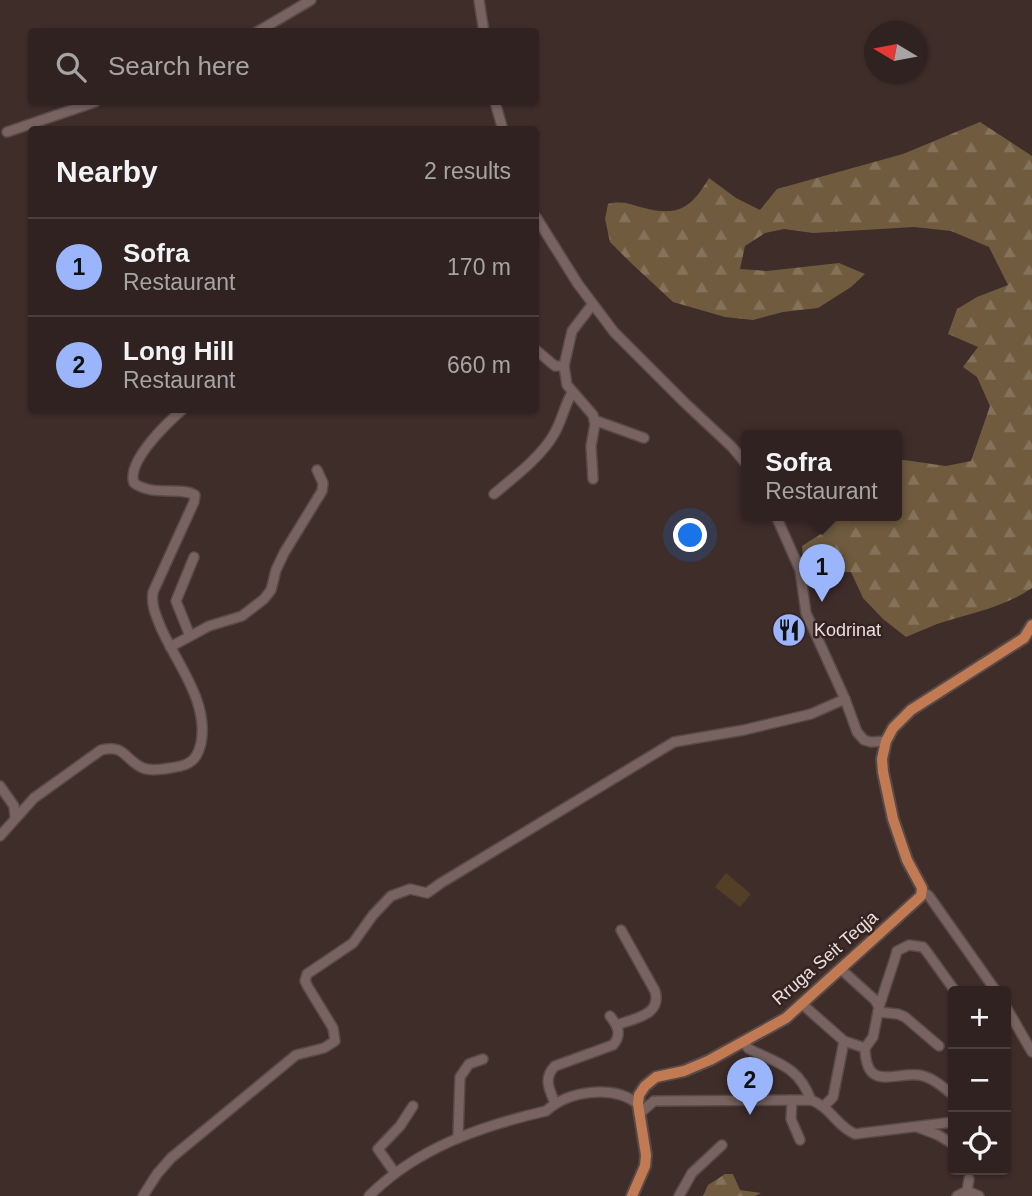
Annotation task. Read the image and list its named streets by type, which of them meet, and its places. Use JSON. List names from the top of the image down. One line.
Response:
{"streets":{"main road":["Rruga Seit Teqja"]},"places":{"restaurant":["Kodrinat"]},"north":"left","page":{"search":"Search here","heading":["Nearby","2 results"],"list":[{"mark":"1","name":"Sofra","note":"Restaurant","value":"170 m"},{"mark":"2","name":"Long Hill","note":"Restaurant","value":"660 m"}],"popup":["Sofra","Restaurant"],"pins":["1","2"],"map_buttons":["+","−"]}}
